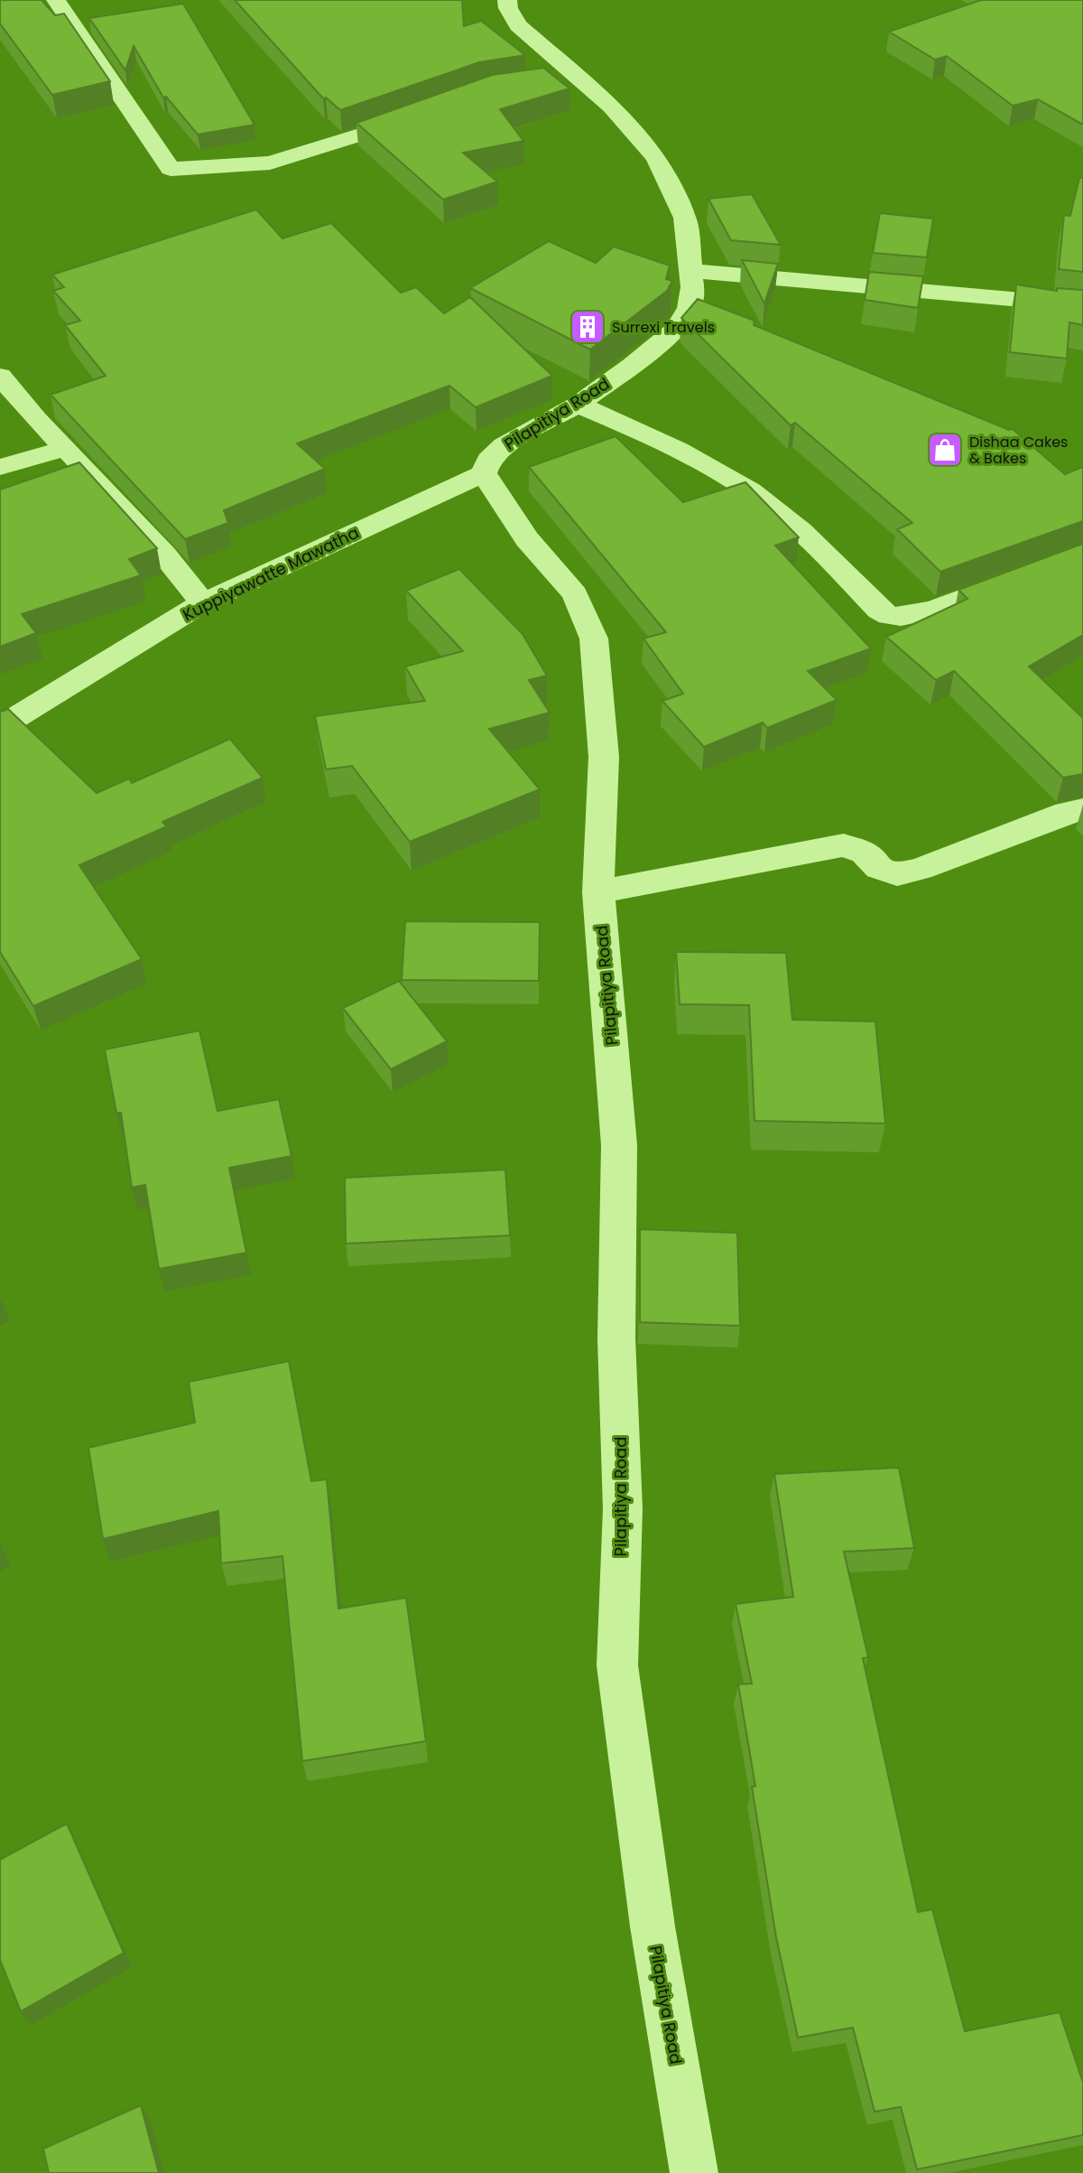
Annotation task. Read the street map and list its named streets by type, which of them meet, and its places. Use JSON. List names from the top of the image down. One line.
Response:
{"streets":{"street":["Pilapitiya Road","Kuppiyawatte Mawatha"]},"crossings":[["Pilapitiya Road","Kuppiyawatte Mawatha"]],"places":{"building":["Surrexi Travels"],"shop":["Dishaa Cakes & Bakes"]}}
